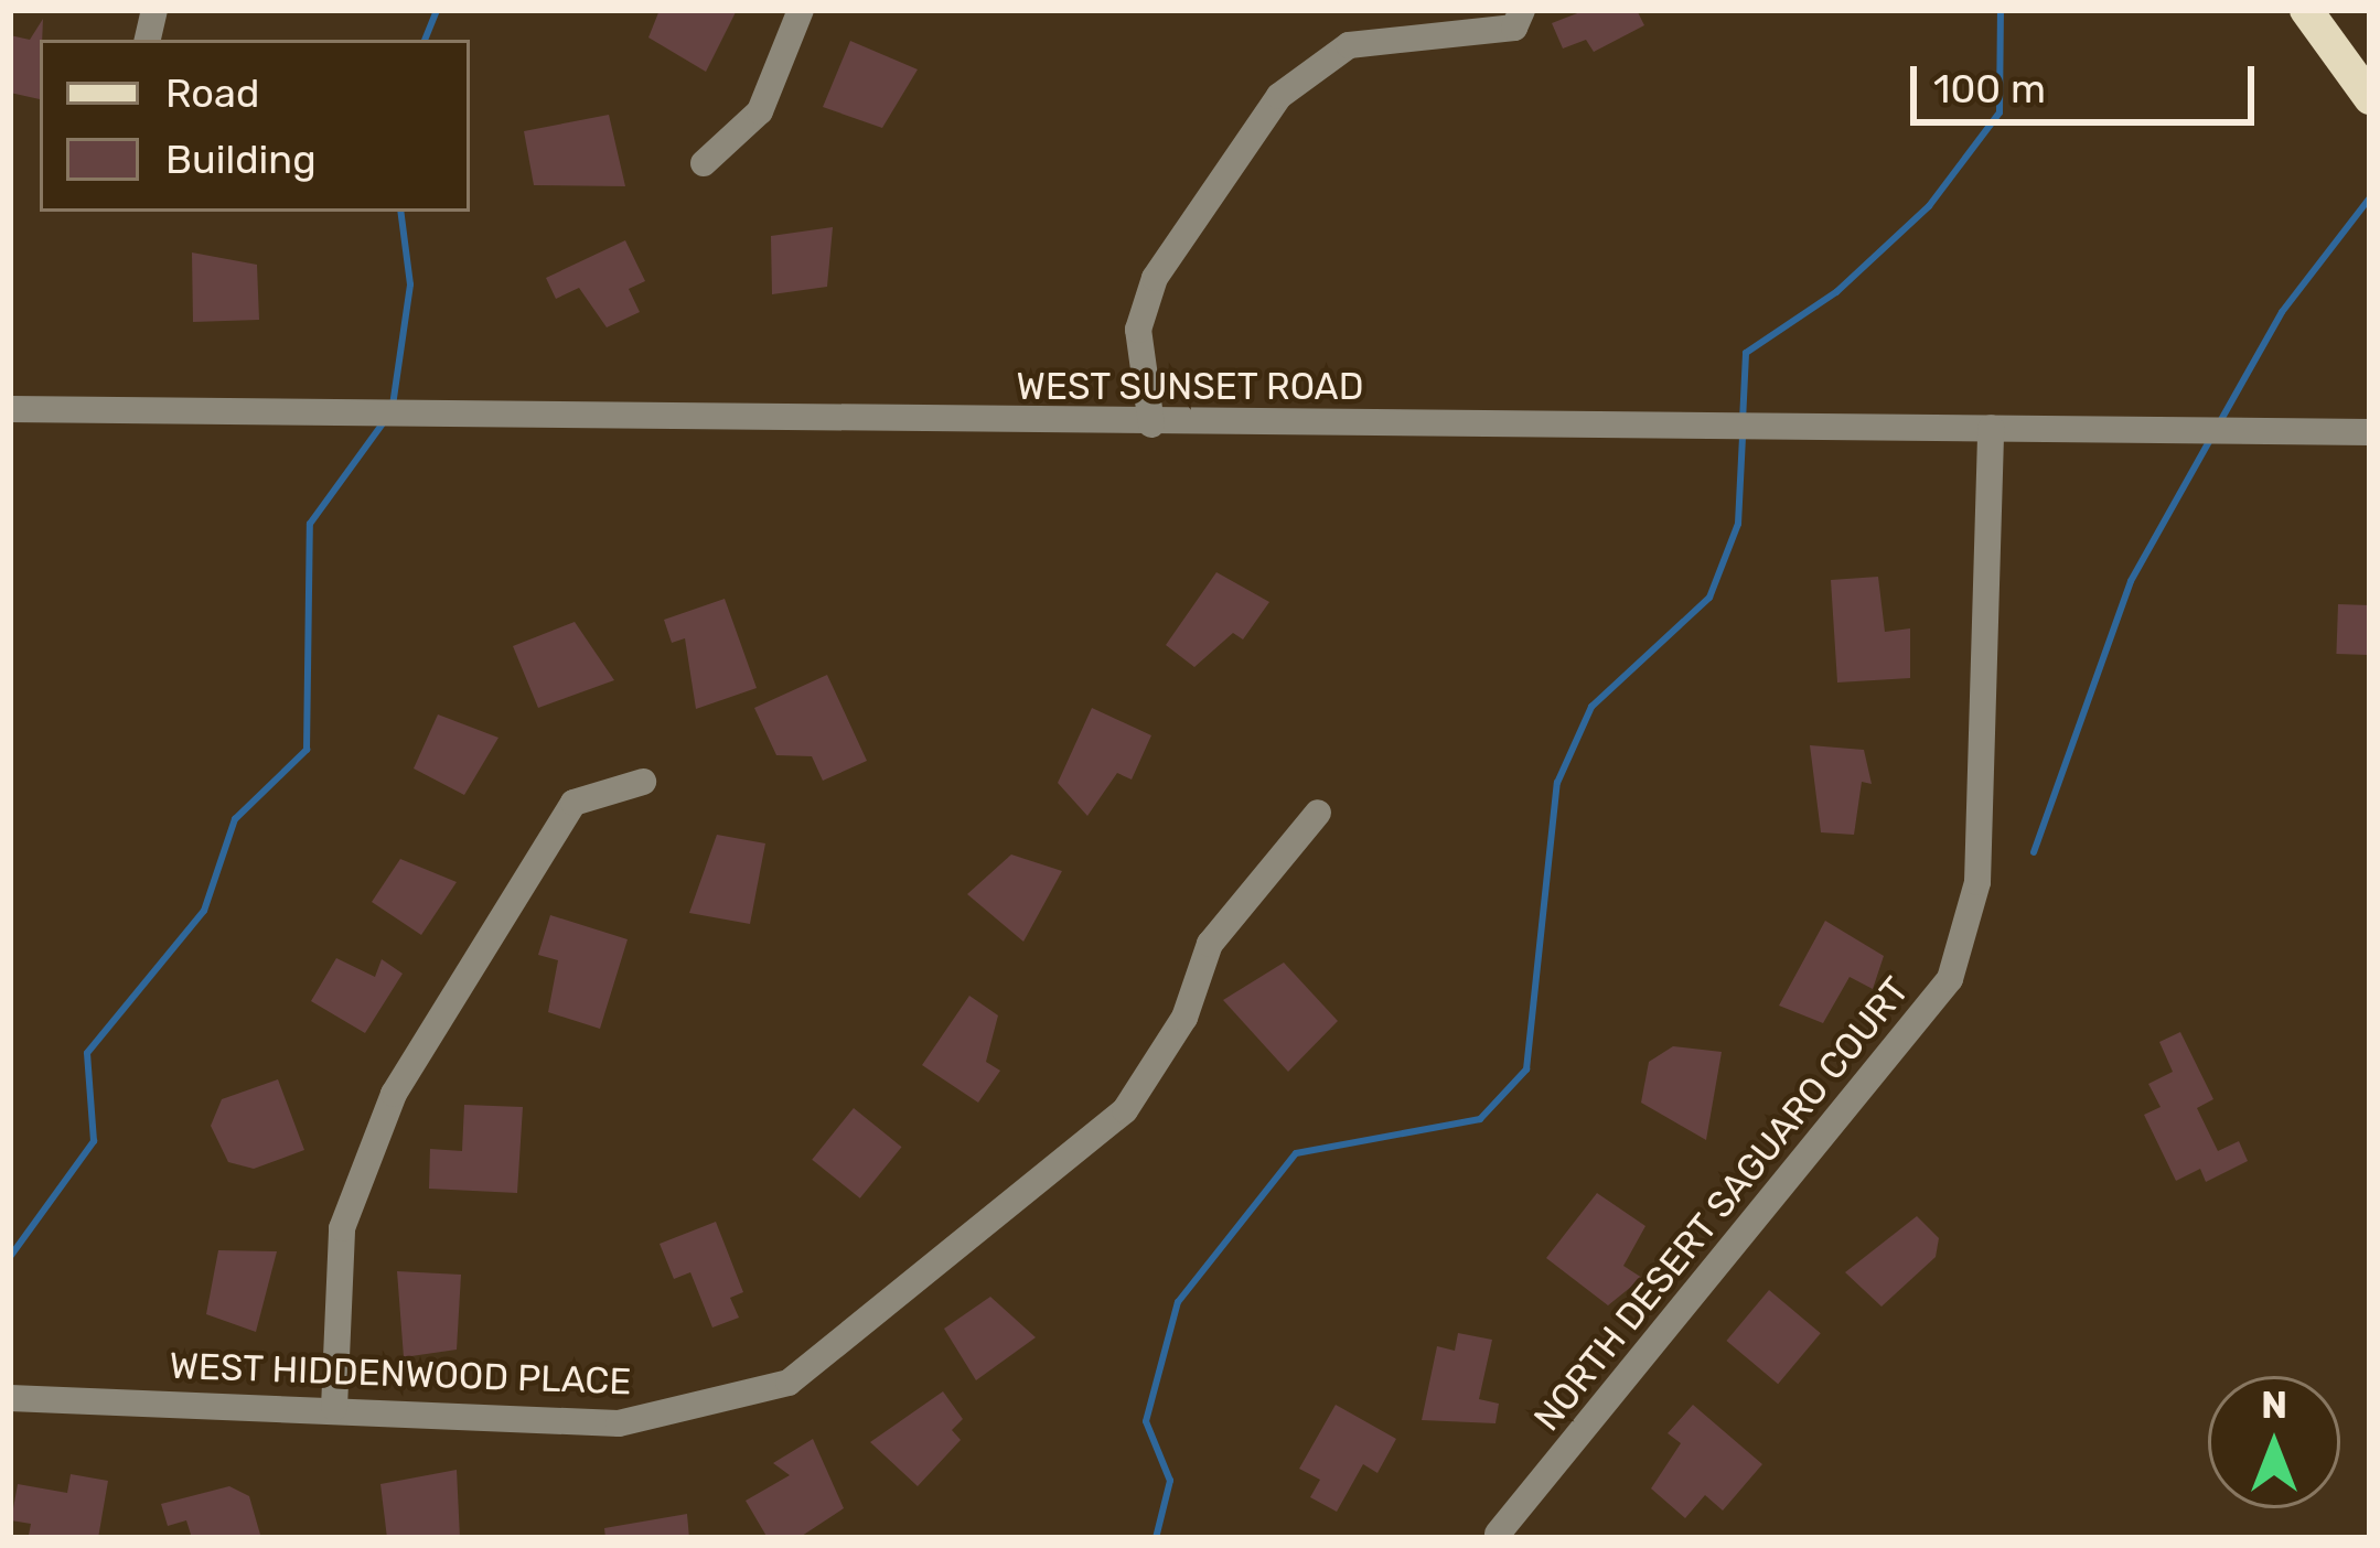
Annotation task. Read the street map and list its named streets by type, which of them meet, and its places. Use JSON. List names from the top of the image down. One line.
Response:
{"streets":{"street":["WEST SUNSET ROAD","NORTH DESERT SAGUARO COURT","WEST HIDDENWOOD PLACE"]},"crossings":[["WEST SUNSET ROAD","NORTH DESERT SAGUARO COURT"]],"legend":["Road","Building"],"scale_bar":"100 m","north":"top"}
